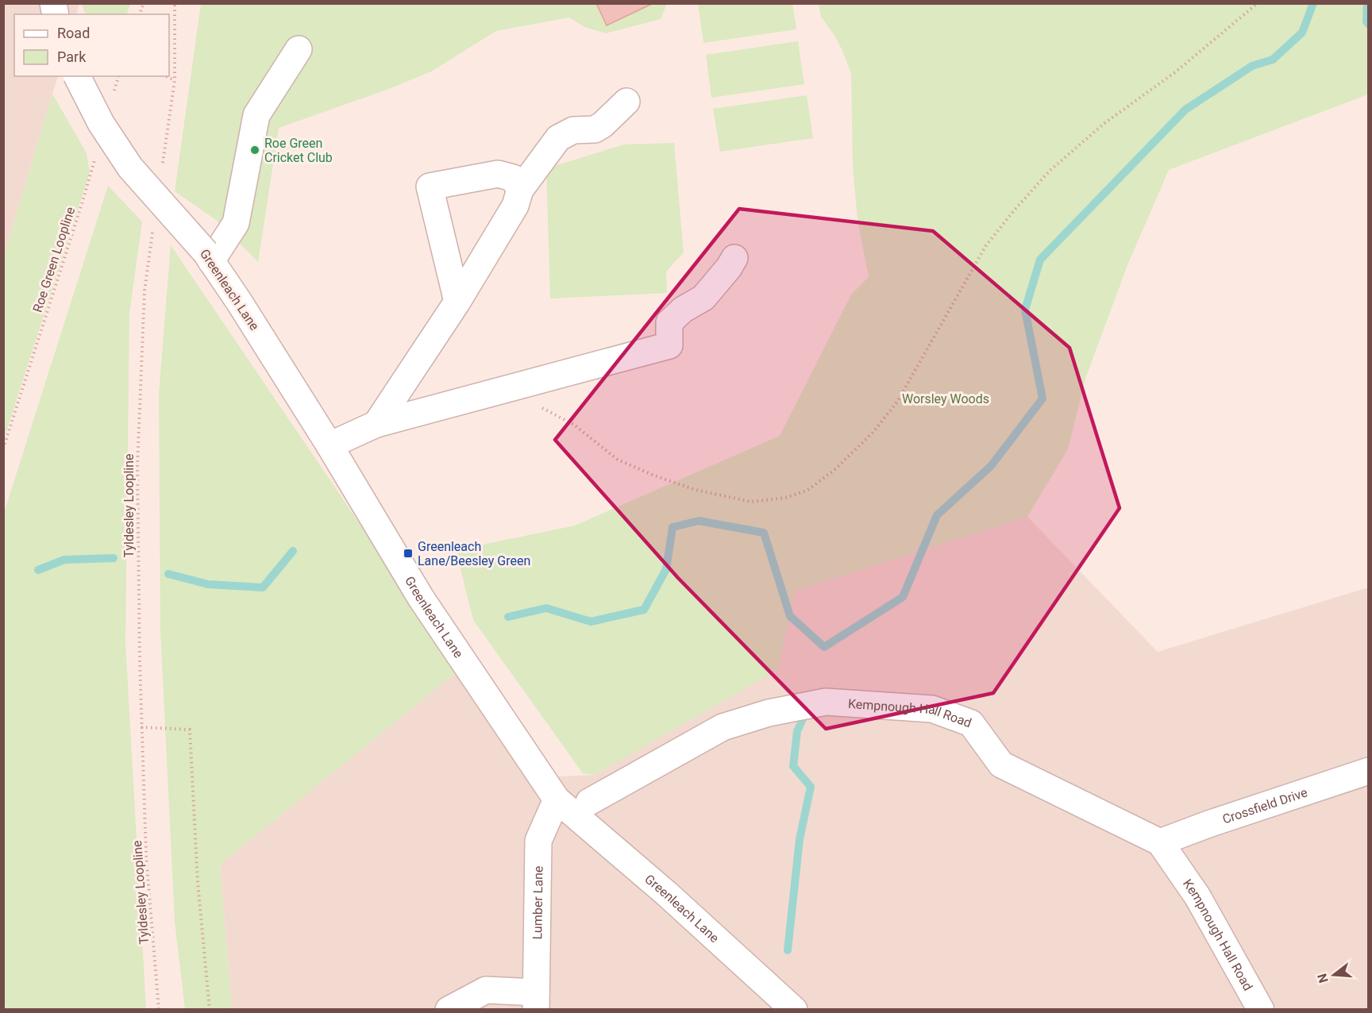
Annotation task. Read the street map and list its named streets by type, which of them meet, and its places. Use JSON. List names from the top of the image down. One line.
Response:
{"streets":{"street":["Greenleach Lane","Kempnough Hall Road","Crossfield Drive","Lumber Lane"],"path":["Roe Green Loopline","Tyldesley Loopline"]},"crossings":[["Greenleach Lane","Lumber Lane"],["Kempnough Hall Road","Crossfield Drive"]],"parks":["Worsley Woods"],"places":{"other":["Roe Green Cricket Club"],"transit":["Greenleach Lane/Beesley Green"]},"legend":["Road","Park"],"north":"left"}
